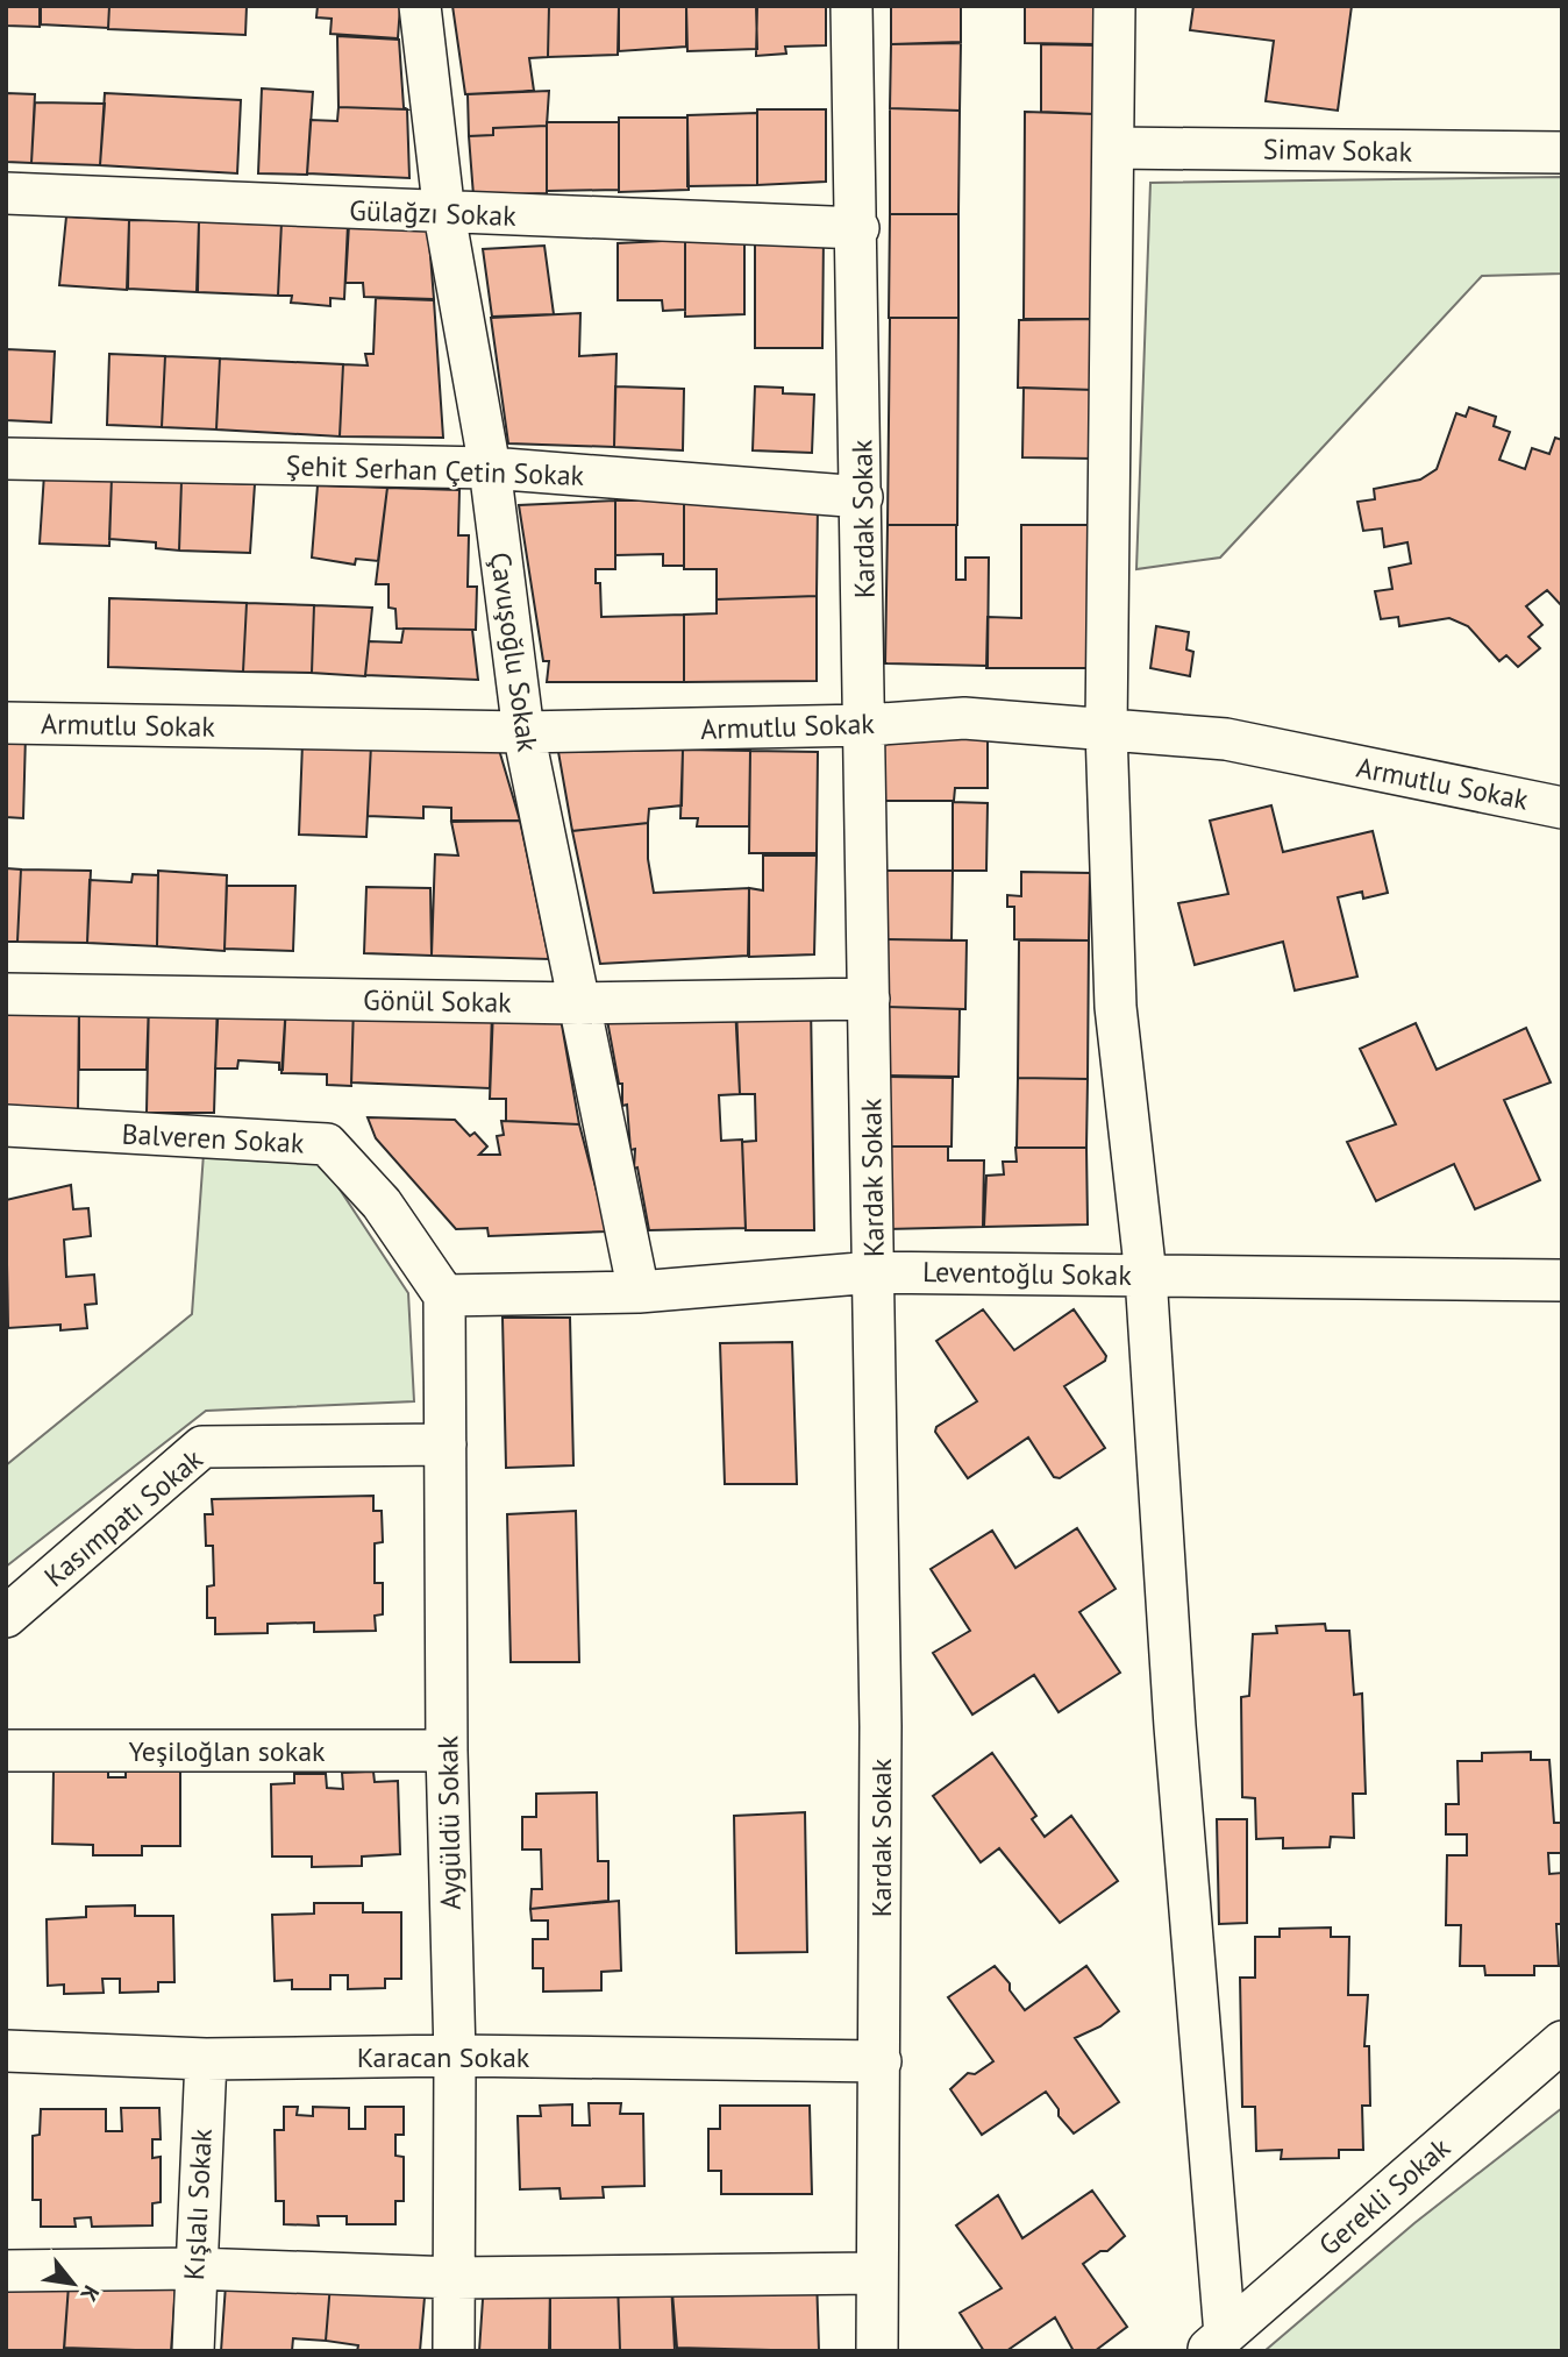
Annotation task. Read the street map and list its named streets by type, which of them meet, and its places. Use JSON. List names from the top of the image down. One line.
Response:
{"streets":{"street":["Simav Sokak","Gülağzı Sokak","Şehit Serhan Çetin Sokak","Kardak Sokak","Çavuşoğlu Sokak","Armutlu Sokak","Gönül Sokak","Balveren Sokak","Leventoğlu Sokak","Kasımpatı Sokak","Yeşiloğlan sokak","Aygüldü Sokak","Karacan Sokak","Gerekli Sokak","Kışlalı Sokak"]},"crossings":[["Gülağzı Sokak","Kardak Sokak"],["Gülağzı Sokak","Çavuşoğlu Sokak"],["Şehit Serhan Çetin Sokak","Kardak Sokak"],["Şehit Serhan Çetin Sokak","Çavuşoğlu Sokak"],["Kardak Sokak","Armutlu Sokak"],["Kardak Sokak","Gönül Sokak"],["Kardak Sokak","Leventoğlu Sokak"],["Kardak Sokak","Karacan Sokak"],["Çavuşoğlu Sokak","Armutlu Sokak"],["Çavuşoğlu Sokak","Gönül Sokak"],["Çavuşoğlu Sokak","Leventoğlu Sokak"],["Balveren Sokak","Leventoğlu Sokak"],["Balveren Sokak","Aygüldü Sokak"],["Leventoğlu Sokak","Aygüldü Sokak"],["Kasımpatı Sokak","Aygüldü Sokak"],["Yeşiloğlan sokak","Aygüldü Sokak"],["Aygüldü Sokak","Karacan Sokak"],["Karacan Sokak","Kışlalı Sokak"]],"north":"bottom right"}
